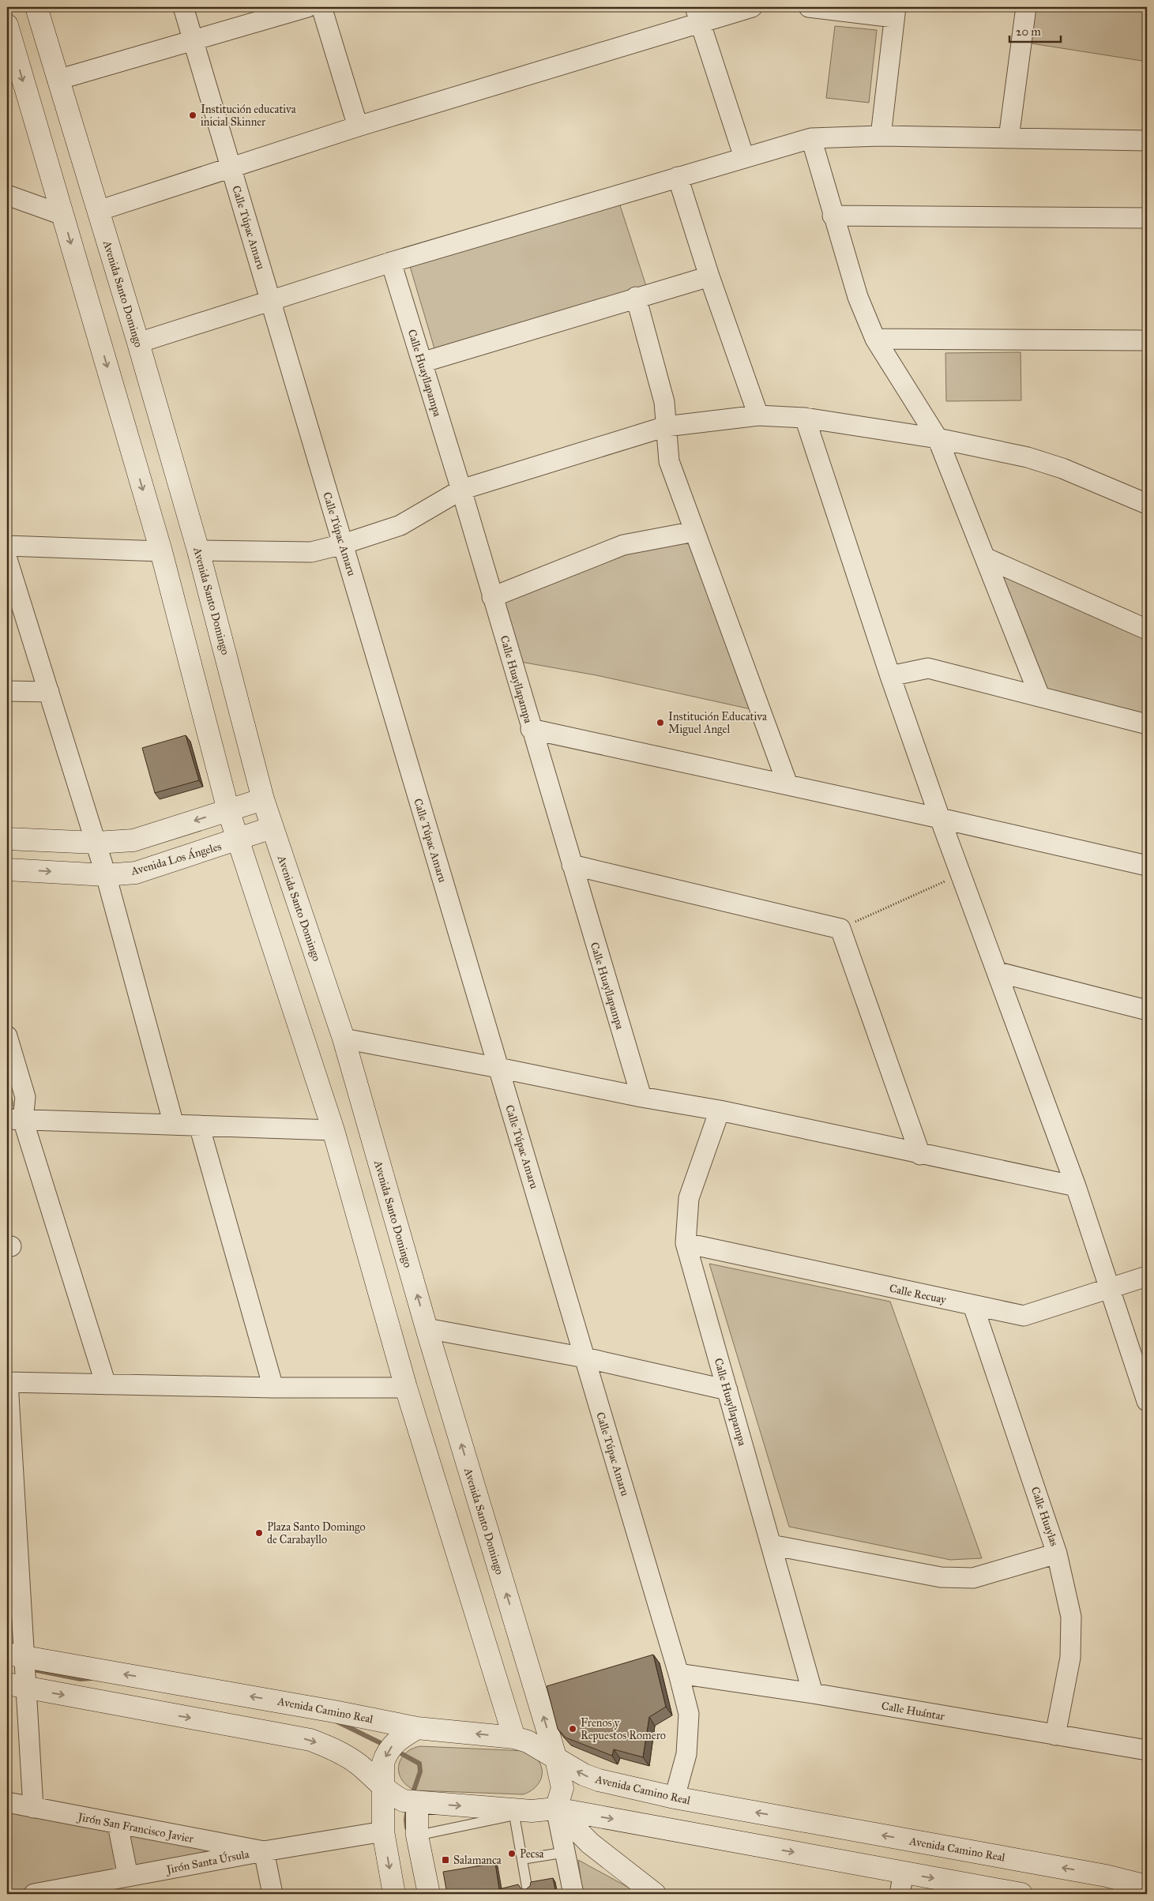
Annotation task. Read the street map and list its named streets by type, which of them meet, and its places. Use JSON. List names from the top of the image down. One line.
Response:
{"streets":{"street":["Calle Túpac Amaru","Avenida Santo Domingo","Calle Huayllapampa","Avenida Los Ángeles","Calle Recuay","Calle Huaylas","Avenida Camino Real","Calle Huántar","Jirón San Francisco Javier","Jirón Santa Úrsula"]},"crossings":[["Calle Túpac Amaru","Avenida Camino Real"],["Calle Túpac Amaru","Calle Huántar"],["Avenida Santo Domingo","Avenida Los Ángeles"],["Avenida Santo Domingo","Avenida Camino Real"],["Calle Huayllapampa","Calle Recuay"],["Calle Huayllapampa","Calle Huántar"],["Calle Recuay","Calle Huaylas"],["Calle Huaylas","Calle Huántar"],["Jirón San Francisco Javier","Jirón Santa Úrsula"]],"places":{"other":["Institución educativa inicial Skinner","Institución Educativa Miguel Angel","Plaza Santo Domingo de Carabayllo","Frenos y Repuestos Romero","Pecsa"],"transit":["Salamanca"]},"scale_bar":"20 m"}
